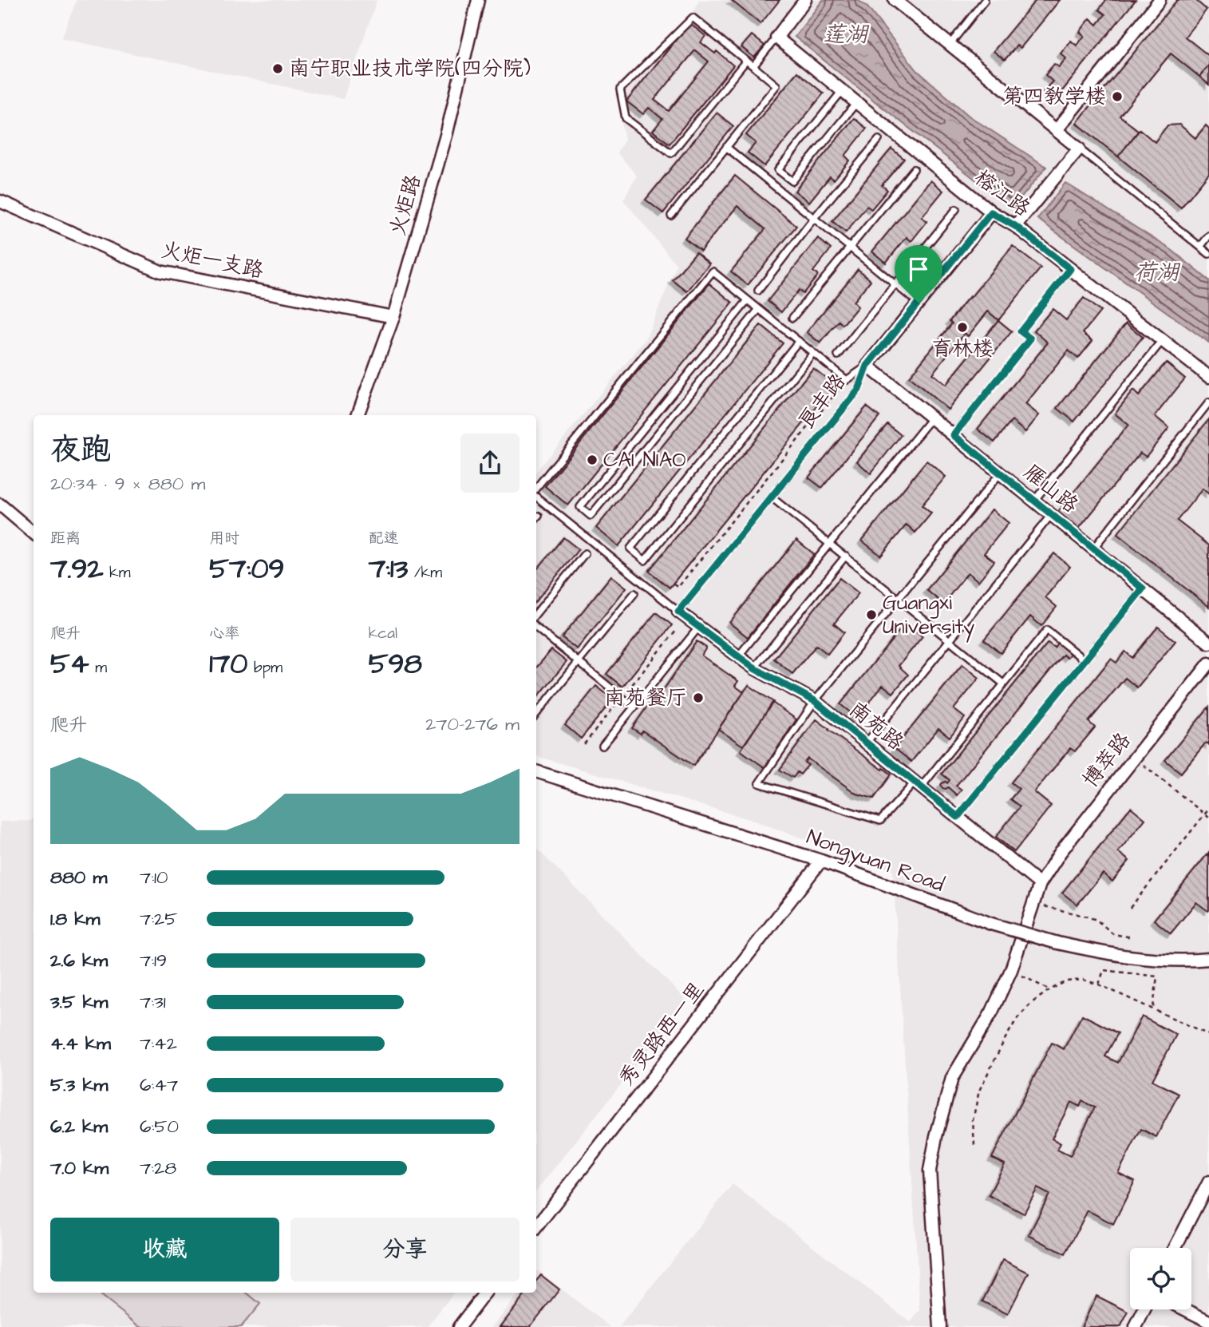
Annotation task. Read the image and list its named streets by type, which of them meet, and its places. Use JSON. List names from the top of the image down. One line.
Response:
{"streets":{"street":["榕江路","火炬路","火炬一支路","良丰路","雁山路","南苑路","博萃路","Nongyuan Road","秀灵路西一里"]},"crossings":[["榕江路","良丰路"],["火炬路","火炬一支路"],["良丰路","雁山路"],["良丰路","南苑路"],["南苑路","博萃路"],["Nongyuan Road","秀灵路西一里"]],"water":["莲湖","荷湖"],"places":["南宁职业技术学院(四分院)","第四教学楼","育林楼","CAI NIAO","Guangxi University","南苑餐厅"],"page":{"heading":["夜跑","20:34 · 9 × 880 m"],"stats":[["距离","7.92 km"],["用时","57:09"],["配速","7:13 /km"],["爬升","54 m"],["心率","170 bpm"],["kcal","598"]],"chart":["爬升","270–276 m"],"list":[{"name":"880 m","note":"7:10"},{"name":"1.8 km","note":"7:25"},{"name":"2.6 km","note":"7:19"},{"name":"3.5 km","note":"7:31"},{"name":"4.4 km","note":"7:42"},{"name":"5.3 km","note":"6:47"},{"name":"6.2 km","note":"6:50"},{"name":"7.0 km","note":"7:28"}],"buttons":["收藏","分享"]}}
